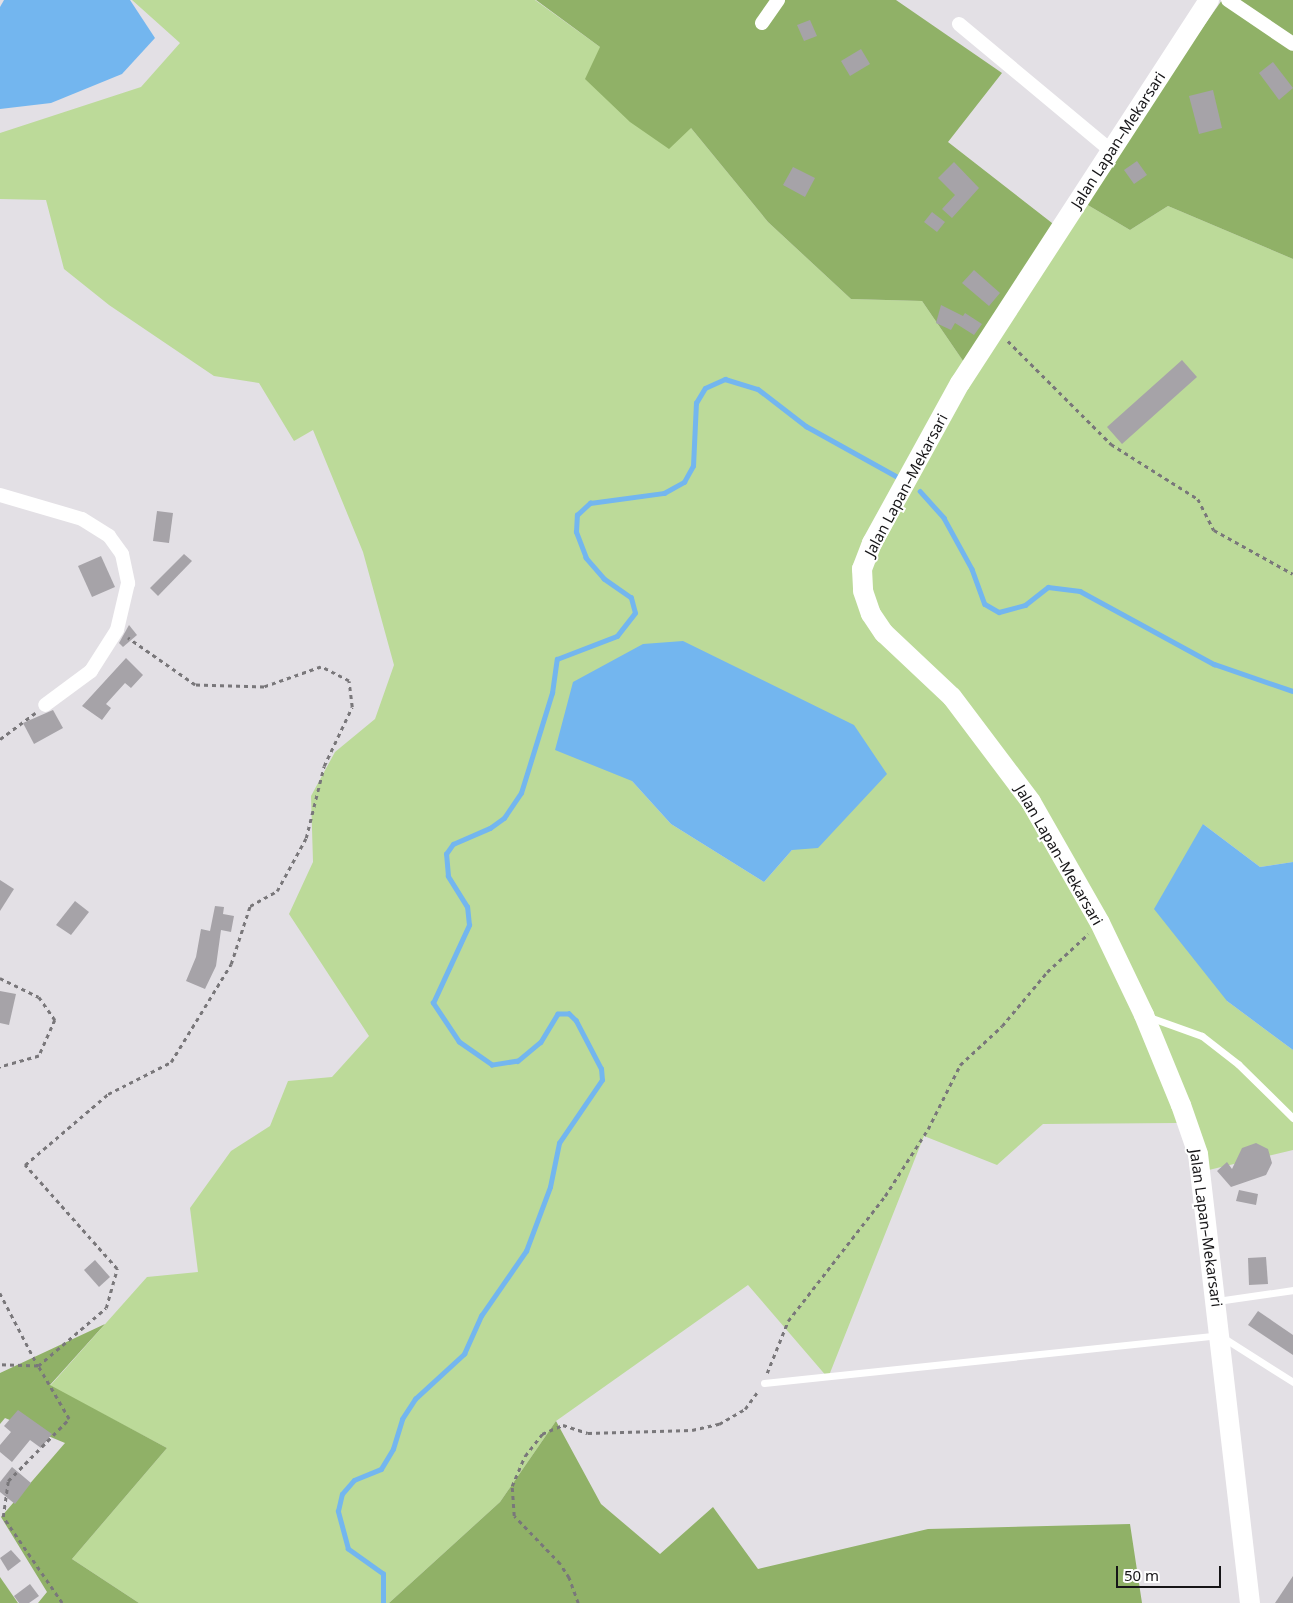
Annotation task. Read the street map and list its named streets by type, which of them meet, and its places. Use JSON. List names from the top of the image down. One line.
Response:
{"streets":{"street":["Jalan Lapan–Mekarsari"]},"scale_bar":"50 m"}
